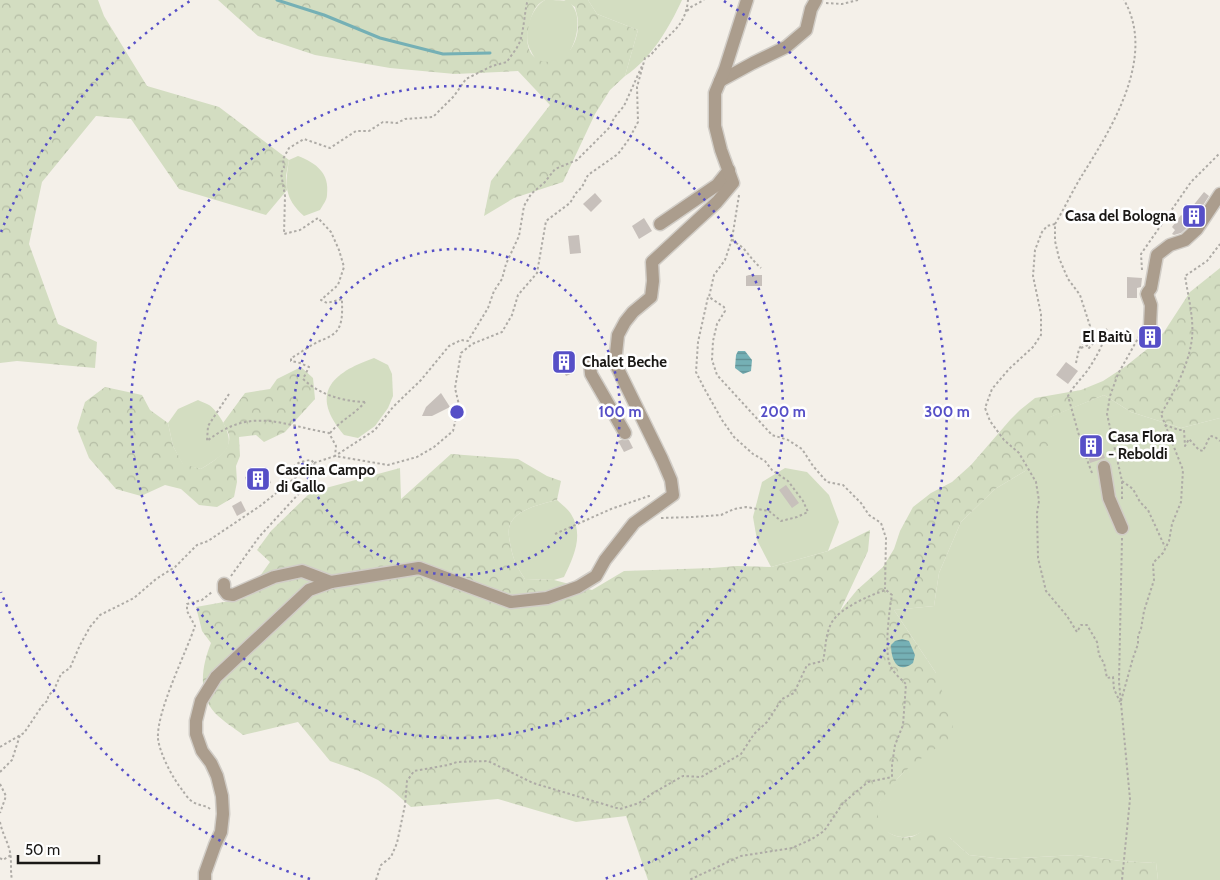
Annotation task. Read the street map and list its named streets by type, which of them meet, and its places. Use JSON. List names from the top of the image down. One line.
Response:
{"places":{"building":["Casa del Bologna","El Baitù","Chalet Beche","Casa Flora - Reboldi","Cascina Campo di Gallo"]},"scale_bar":"50 m","rings":["100 m","200 m","300 m"]}
